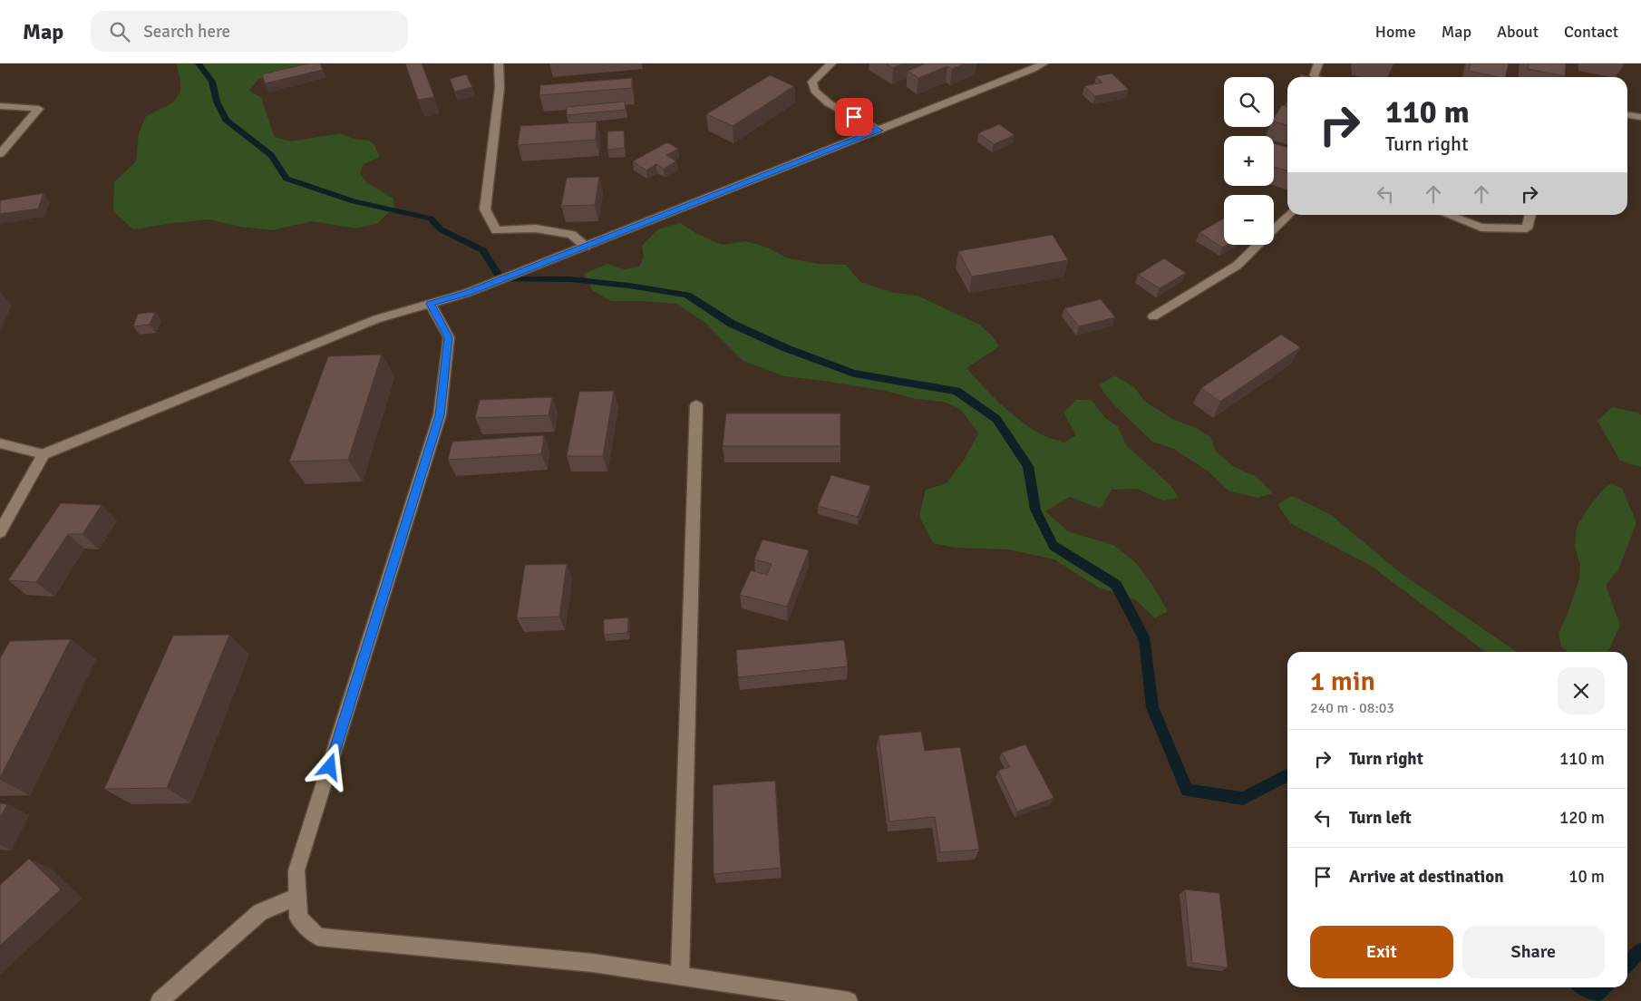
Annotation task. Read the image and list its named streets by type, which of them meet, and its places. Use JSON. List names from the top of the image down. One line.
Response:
{"page":{"header":"Map","search":"Search here","nav":["Home","Map","About","Contact"],"map_buttons":["+","−"],"turn":["110 m","Turn right"],"heading":["1 min","240 m · 08:03"],"list":[{"name":"Turn right","value":"110 m"},{"name":"Turn left","value":"120 m"},{"name":"Arrive at destination","value":"10 m"}],"buttons":["Exit","Share"]}}
